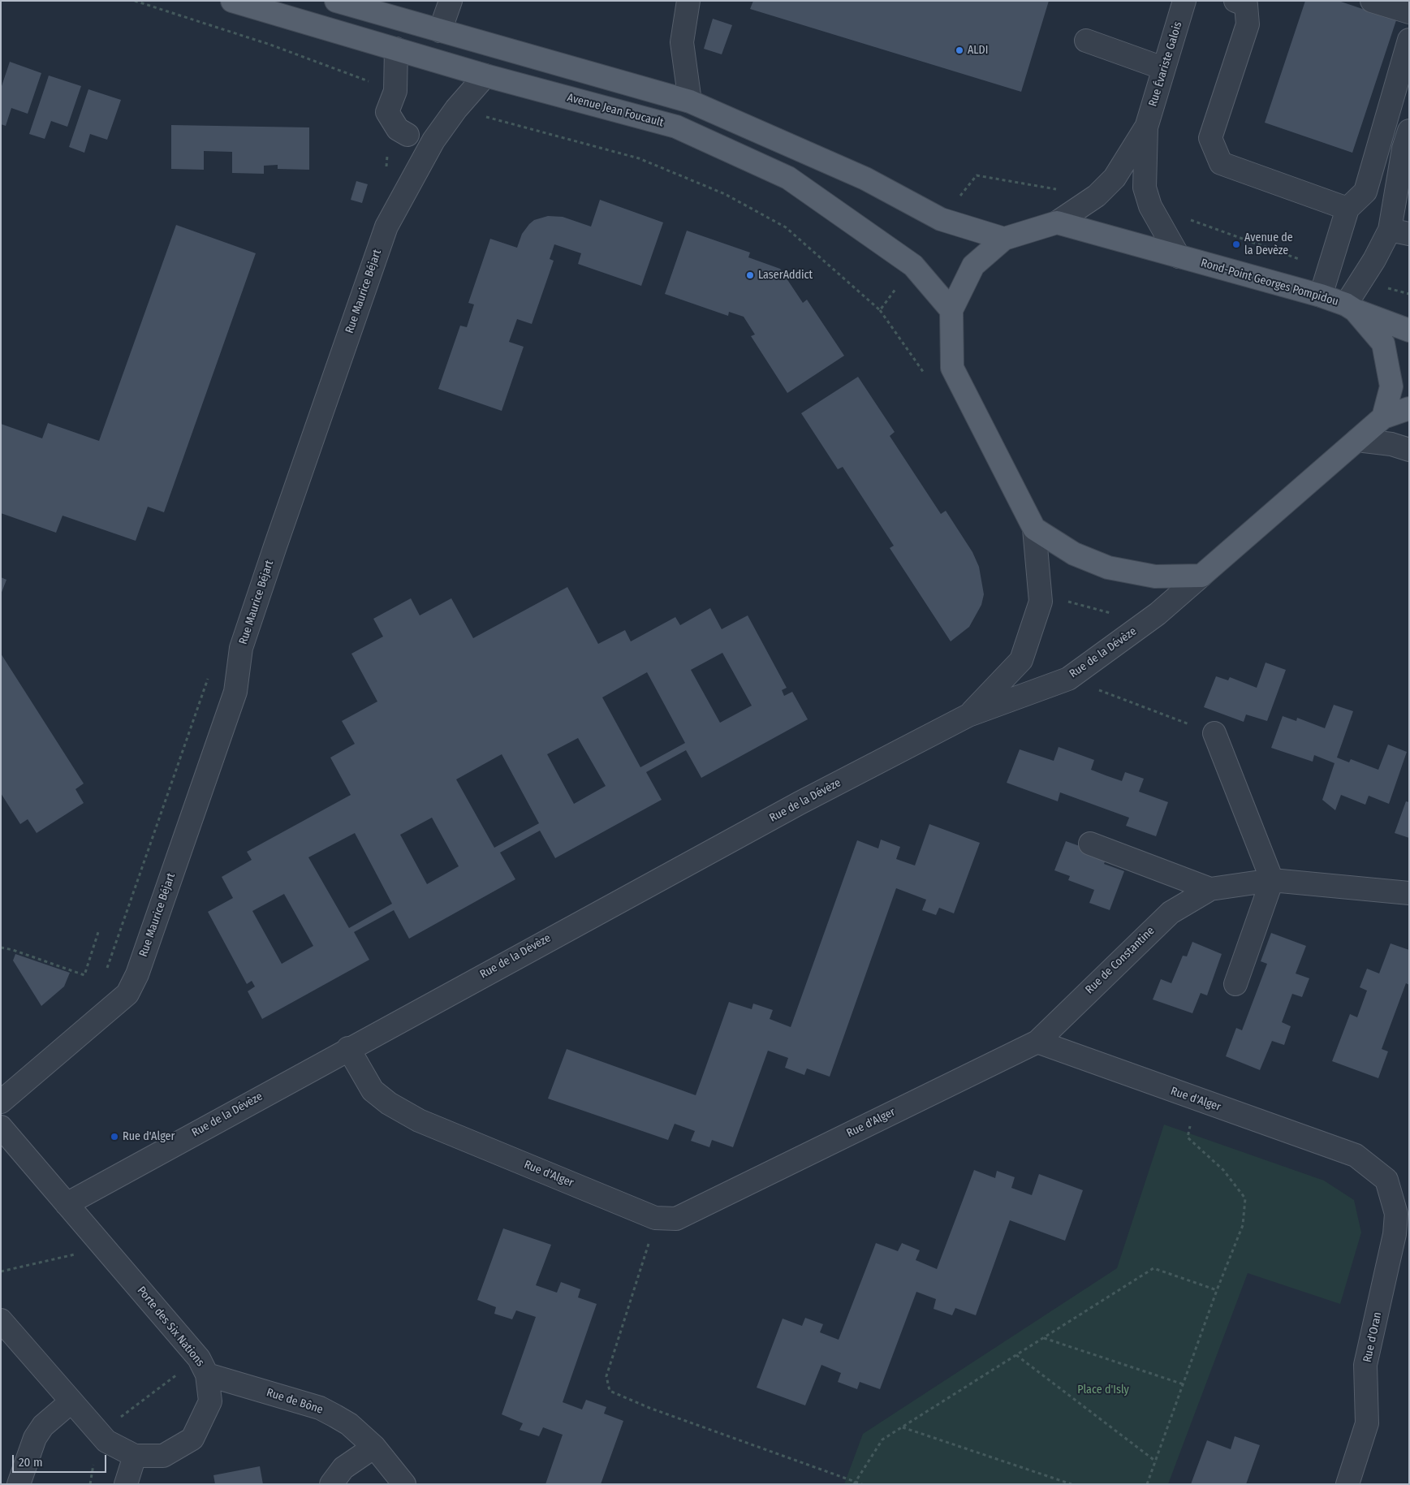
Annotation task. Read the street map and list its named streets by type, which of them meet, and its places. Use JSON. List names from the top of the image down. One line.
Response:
{"streets":{"main road":["Avenue Jean Foucault","Rond-Point Georges Pompidou"],"street":["Rue Évariste Galois","Rue Maurice Béjart","Rue de la Dévèze","Rue de Constantine","Rue d'Alger","Porte des Six Nations","Rue d'Oran","Rue de Bône"]},"crossings":[["Rue Évariste Galois","Rond-Point Georges Pompidou"],["Avenue Jean Foucault","Rue Maurice Béjart"],["Rue de la Dévèze","Rue d'Alger"],["Rue de la Dévèze","Porte des Six Nations"],["Rue de Constantine","Rue d'Alger"],["Rue d'Alger","Rue d'Oran"],["Porte des Six Nations","Rue de Bône"]],"parks":["Place d'Isly"],"places":["ALDI","Avenue de la Devèze","LaserAddict","Rue d'Alger"],"scale_bar":"20 m"}
